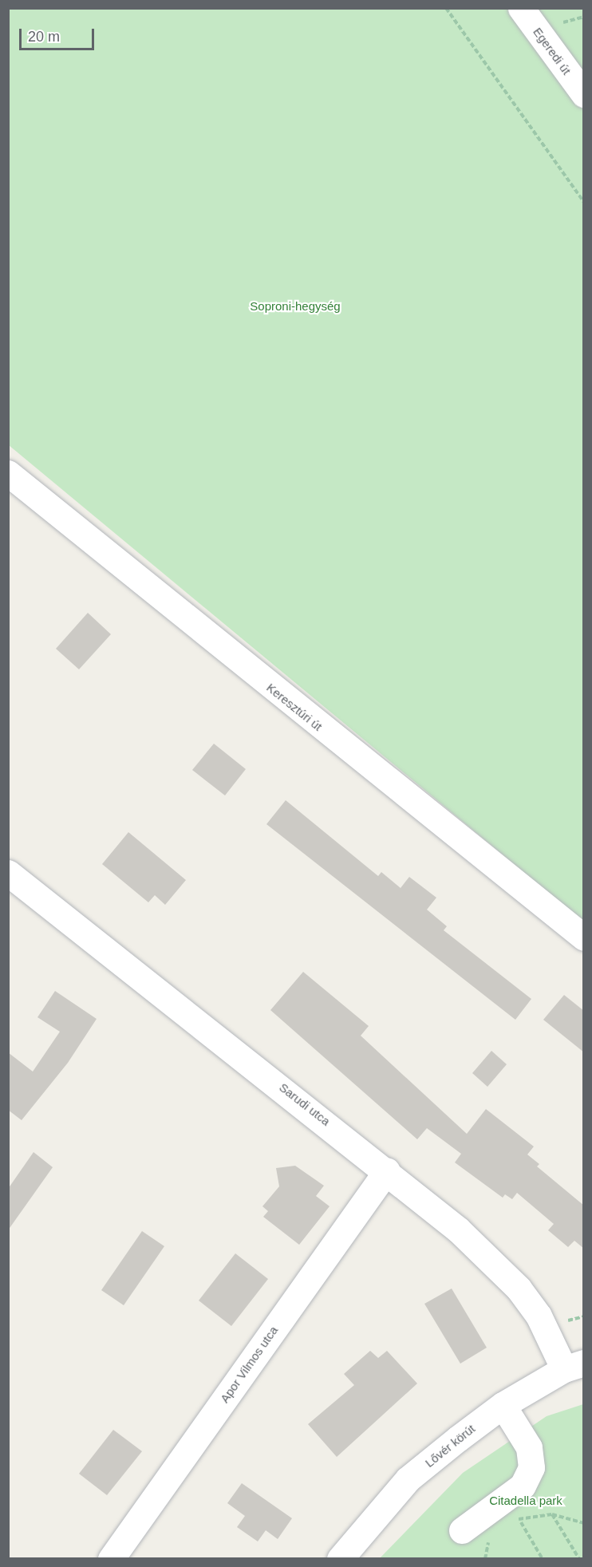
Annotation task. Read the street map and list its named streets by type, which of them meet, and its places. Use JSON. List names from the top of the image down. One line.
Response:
{"streets":{"street":["Egeredi út","Keresztúri út","Sarudi utca","Apor Vilmos utca","Lővér körút"]},"crossings":[["Sarudi utca","Apor Vilmos utca"],["Sarudi utca","Lővér körút"]],"parks":["Soproni-hegység","Citadella park"],"scale_bar":"20 m"}
